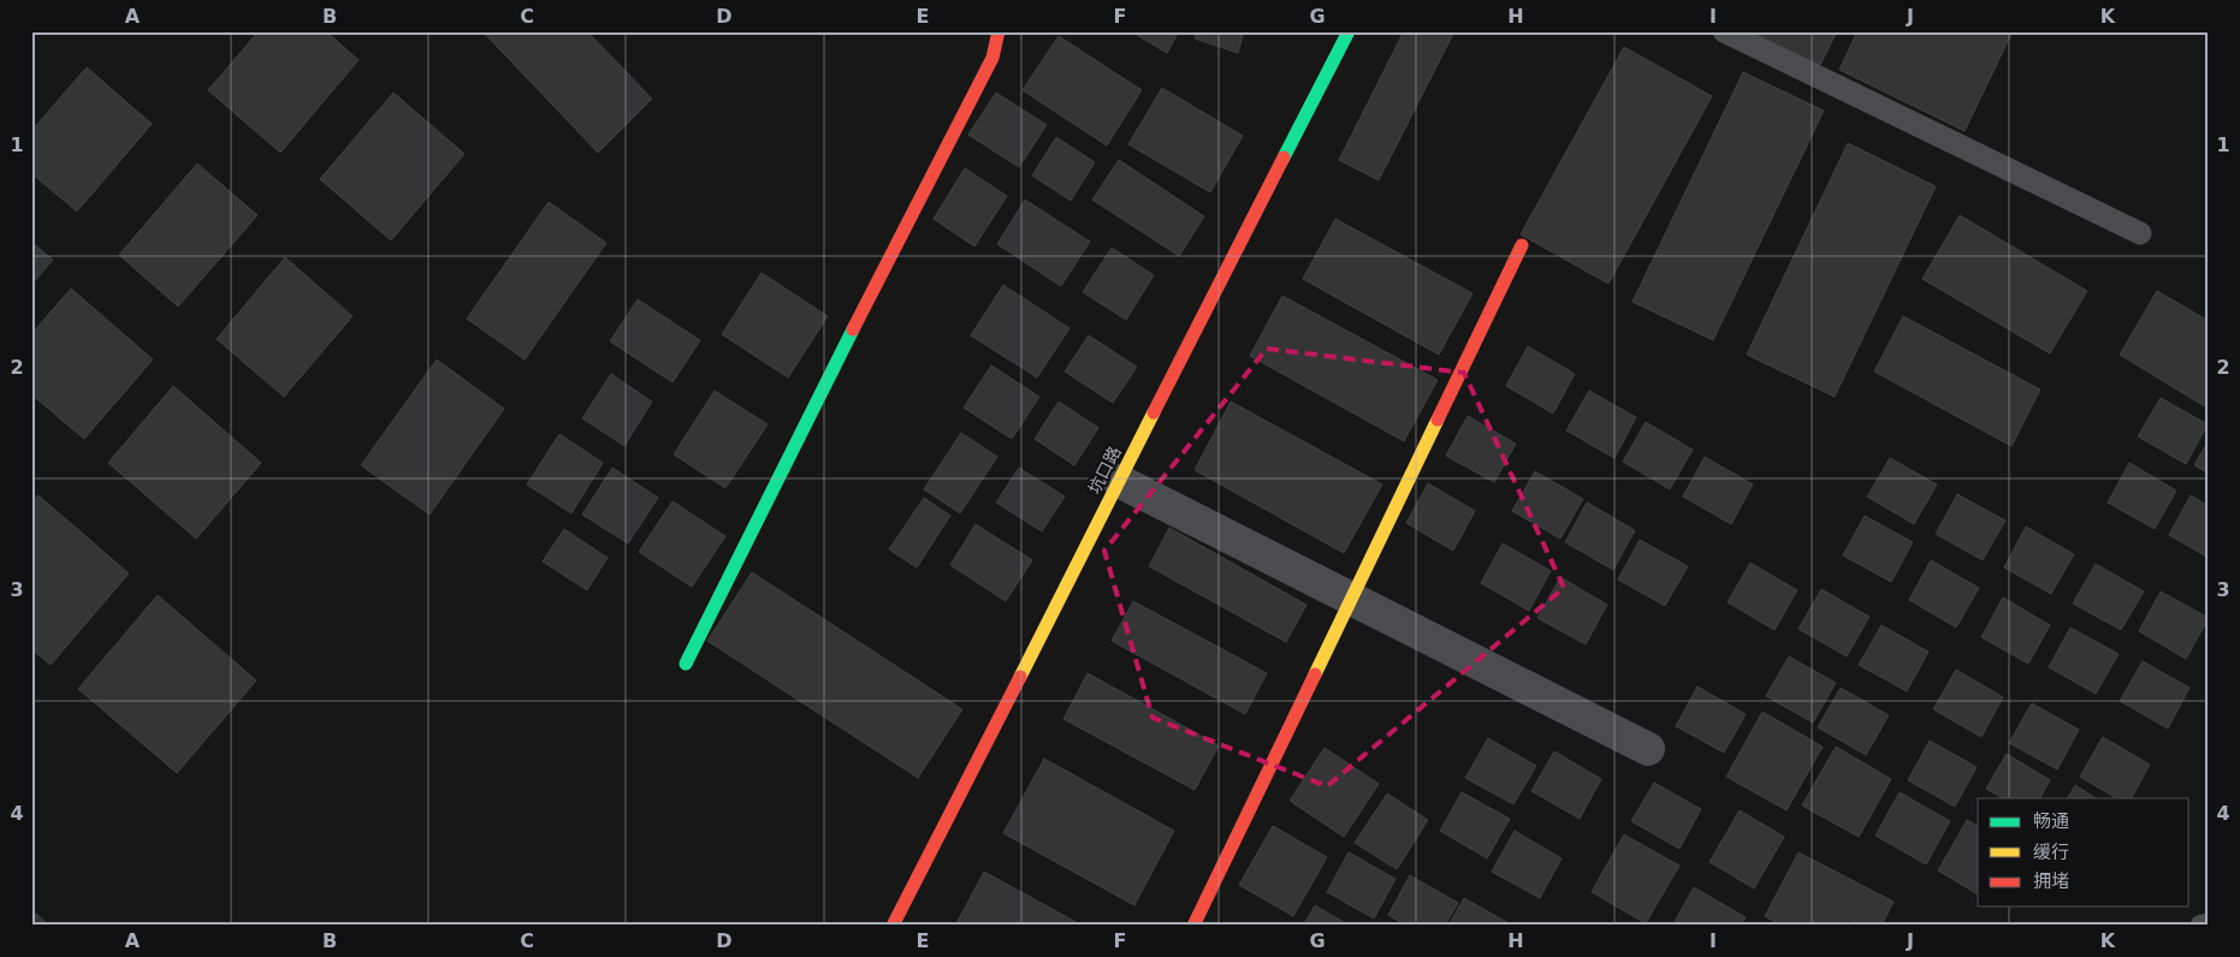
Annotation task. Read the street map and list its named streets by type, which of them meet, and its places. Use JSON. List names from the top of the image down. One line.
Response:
{"streets":{"street":["坑口路"]},"legend":["畅通","缓行","拥堵"],"grid":{"columns":["A","B","C","D","E","F","G","H","I","J","K"],"rows":["1","2","3","4"]}}
